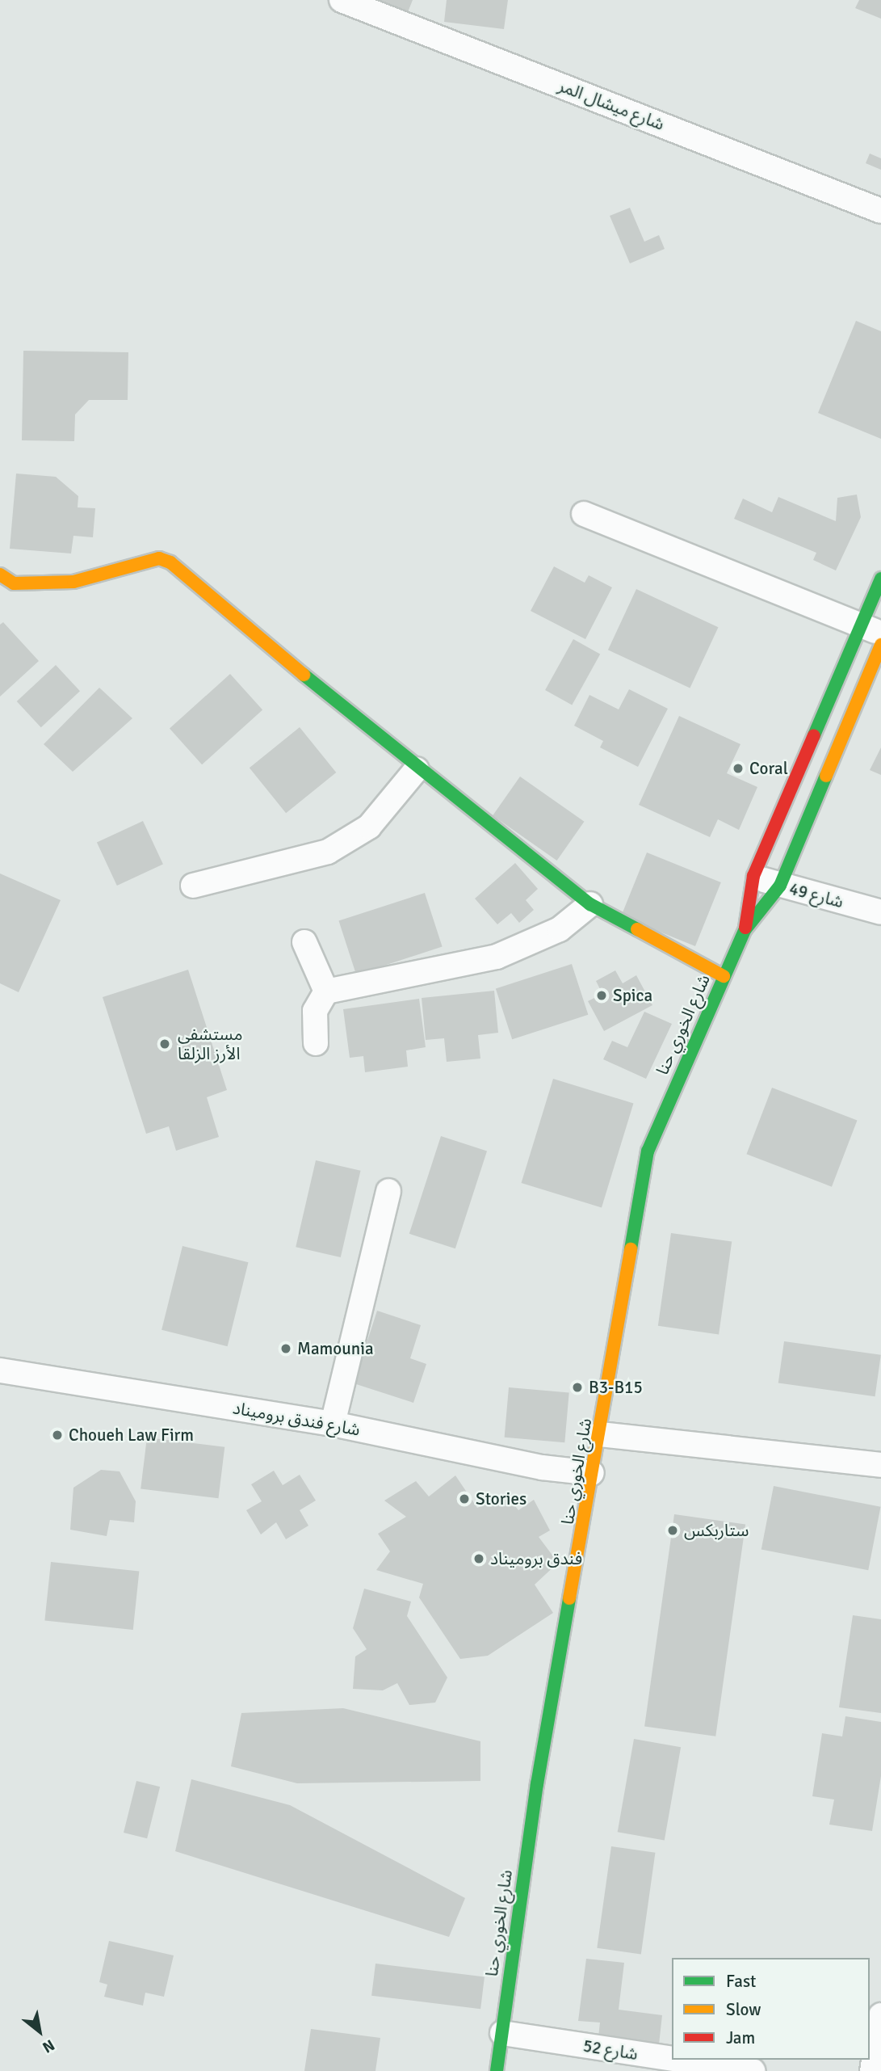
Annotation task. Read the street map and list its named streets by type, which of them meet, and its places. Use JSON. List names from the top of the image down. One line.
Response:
{"streets":{"street":["شارع ميشال المر","شارع 49","شارع الخوري حنا","شارع فندق بروميناد","شارع 52"]},"crossings":[["شارع 49","شارع الخوري حنا"],["شارع الخوري حنا","شارع فندق بروميناد"],["شارع الخوري حنا","شارع 52"]],"places":["Coral","Spica","مستشفى الأرز الزلقا","Mamounia","B3-B15","Choueh Law Firm","Stories","ستاربكس","فندق بروميناد"],"legend":["Fast","Slow","Jam"],"north":"bottom right"}
